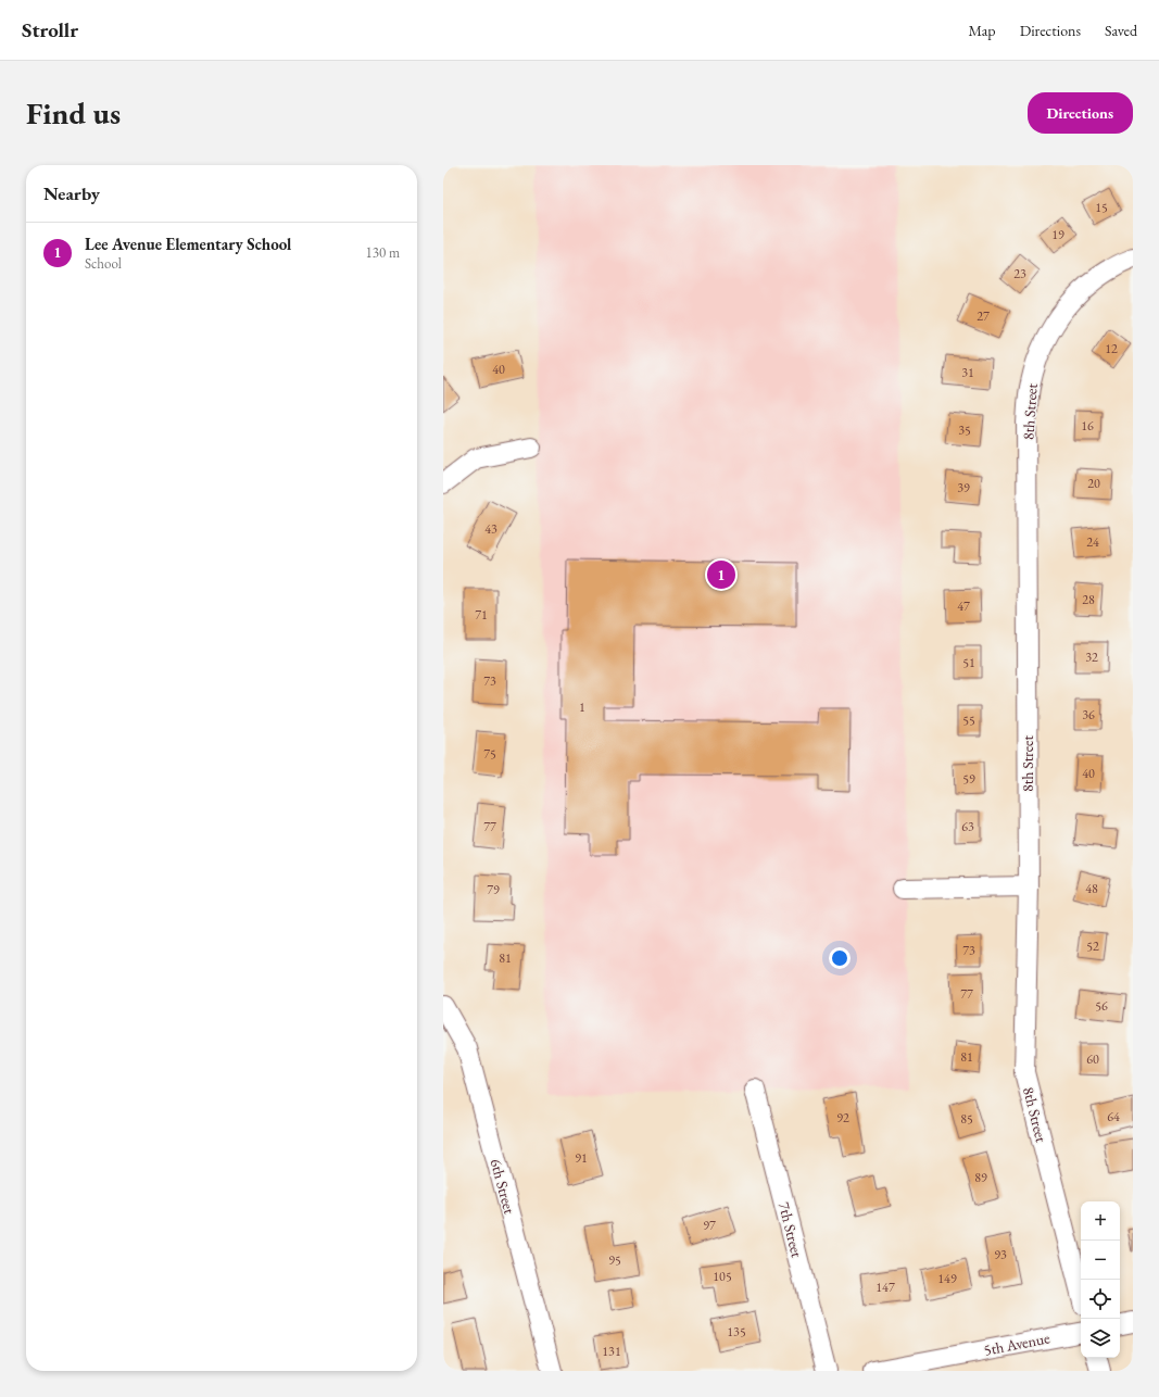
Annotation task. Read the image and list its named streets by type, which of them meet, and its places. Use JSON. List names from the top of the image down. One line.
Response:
{"streets":{"street":["8th Street","6th Street","7th Street","5th Avenue"]},"house_numbers":["15","19","23","27","12","40","31","16","35","20","39","43","24","28","47","71","32","51","73","1","36","55","75","40","59","77","63","48","79","52","73","81","77","56","81","60","64","92","85","91","89","97","93","95","105","149","147","135","131"],"page":{"header":"Strollr","nav":["Map","Directions","Saved"],"buttons":"Directions","title":"Find us","heading":"Nearby","list":[{"mark":"1","name":"Lee Avenue Elementary School","note":"School","value":"130 m"}],"pins":"1","map_buttons":["+","−"]}}
